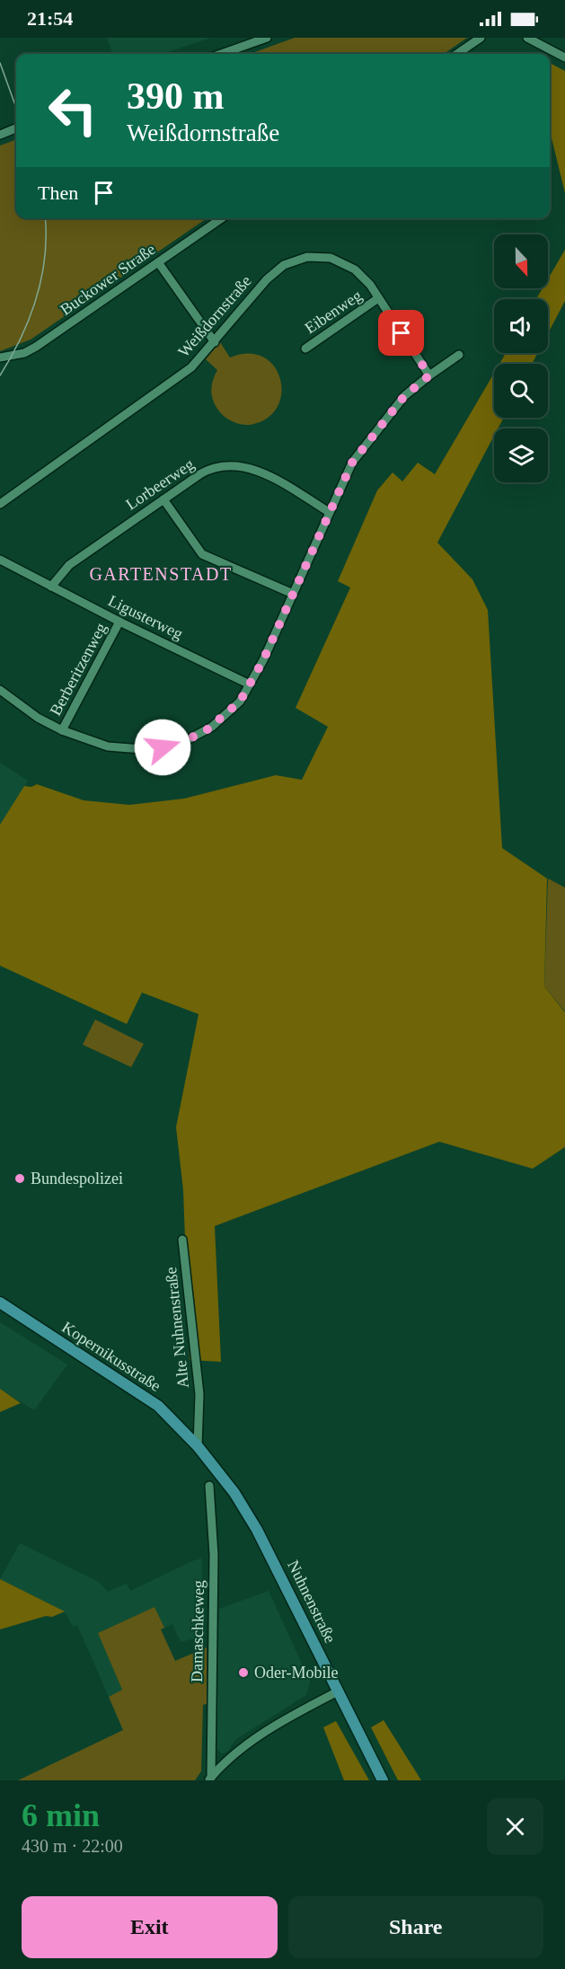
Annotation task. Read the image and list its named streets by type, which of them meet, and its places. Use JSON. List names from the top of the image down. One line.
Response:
{"streets":{"main road":["Kopernikusstraße","Nuhnenstraße"],"street":["Buckower Straße","Eibenweg","Weißdornstraße","Lorbeerweg","Ligusterweg","Berberitzenweg","Alte Nuhnenstraße","Damaschkeweg"]},"crossings":[["Eibenweg","Weißdornstraße"],["Lorbeerweg","Ligusterweg"],["Ligusterweg","Berberitzenweg"],["Alte Nuhnenstraße","Kopernikusstraße"],["Alte Nuhnenstraße","Nuhnenstraße"],["Kopernikusstraße","Nuhnenstraße"],["Nuhnenstraße","Damaschkeweg"]],"districts":["GARTENSTADT"],"places":["Bundespolizei","Oder-Mobile"],"north":"bottom","page":{"status":"21:54","turn":["390 m","Weißdornstraße"],"then":"Then","heading":["6 min","430 m · 22:00"],"buttons":["Exit","Share"]}}
